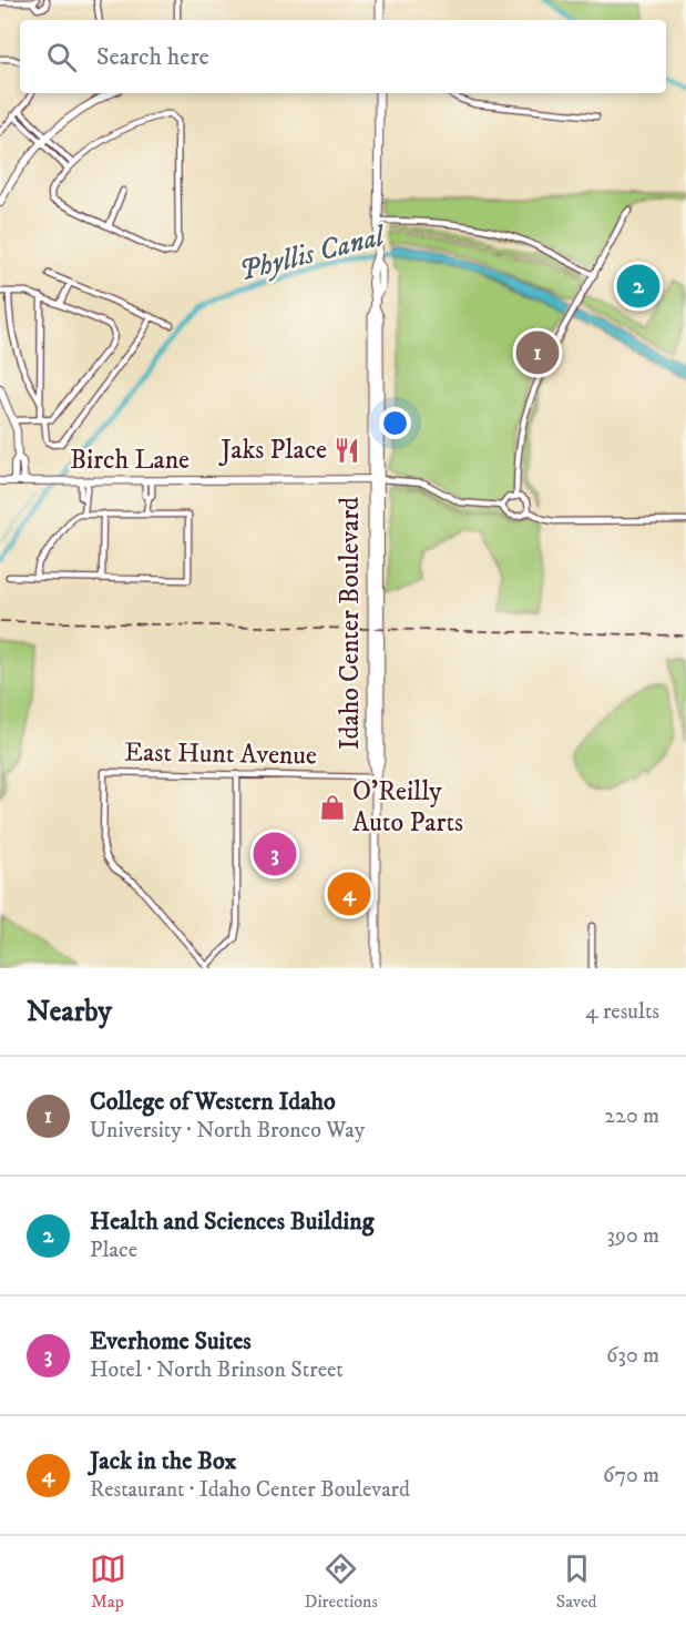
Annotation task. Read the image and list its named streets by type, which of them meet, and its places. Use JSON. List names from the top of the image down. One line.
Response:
{"streets":{"main road":["Idaho Center Boulevard"],"street":["Birch Lane","East Hunt Avenue"]},"crossings":[["Birch Lane","Idaho Center Boulevard"],["Idaho Center Boulevard","East Hunt Avenue"]],"water":["Phyllis Canal"],"places":{"restaurant":["Jaks Place"],"shop":["O'Reilly Auto Parts"]},"page":{"search":"Search here","pins":["2","1","3","4"],"heading":["Nearby","4 results"],"list":[{"mark":"1","name":"College of Western Idaho","note":"University · North Bronco Way","value":"220 m"},{"mark":"2","name":"Health and Sciences Building","note":"Place","value":"390 m"},{"mark":"3","name":"Everhome Suites","note":"Hotel · North Brinson Street","value":"630 m"},{"mark":"4","name":"Jack in the Box","note":"Restaurant · Idaho Center Boulevard","value":"670 m"}],"nav":["Map","Directions","Saved"]}}
